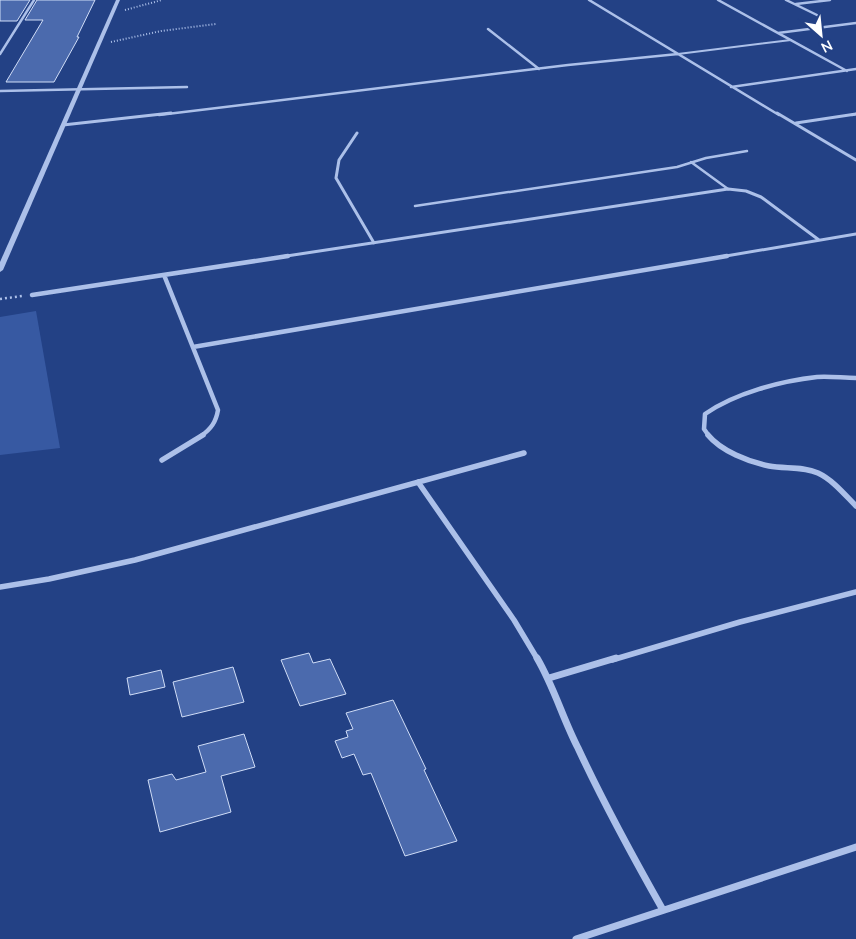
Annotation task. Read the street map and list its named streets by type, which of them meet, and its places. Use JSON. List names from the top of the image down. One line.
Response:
{"north":"bottom right"}
